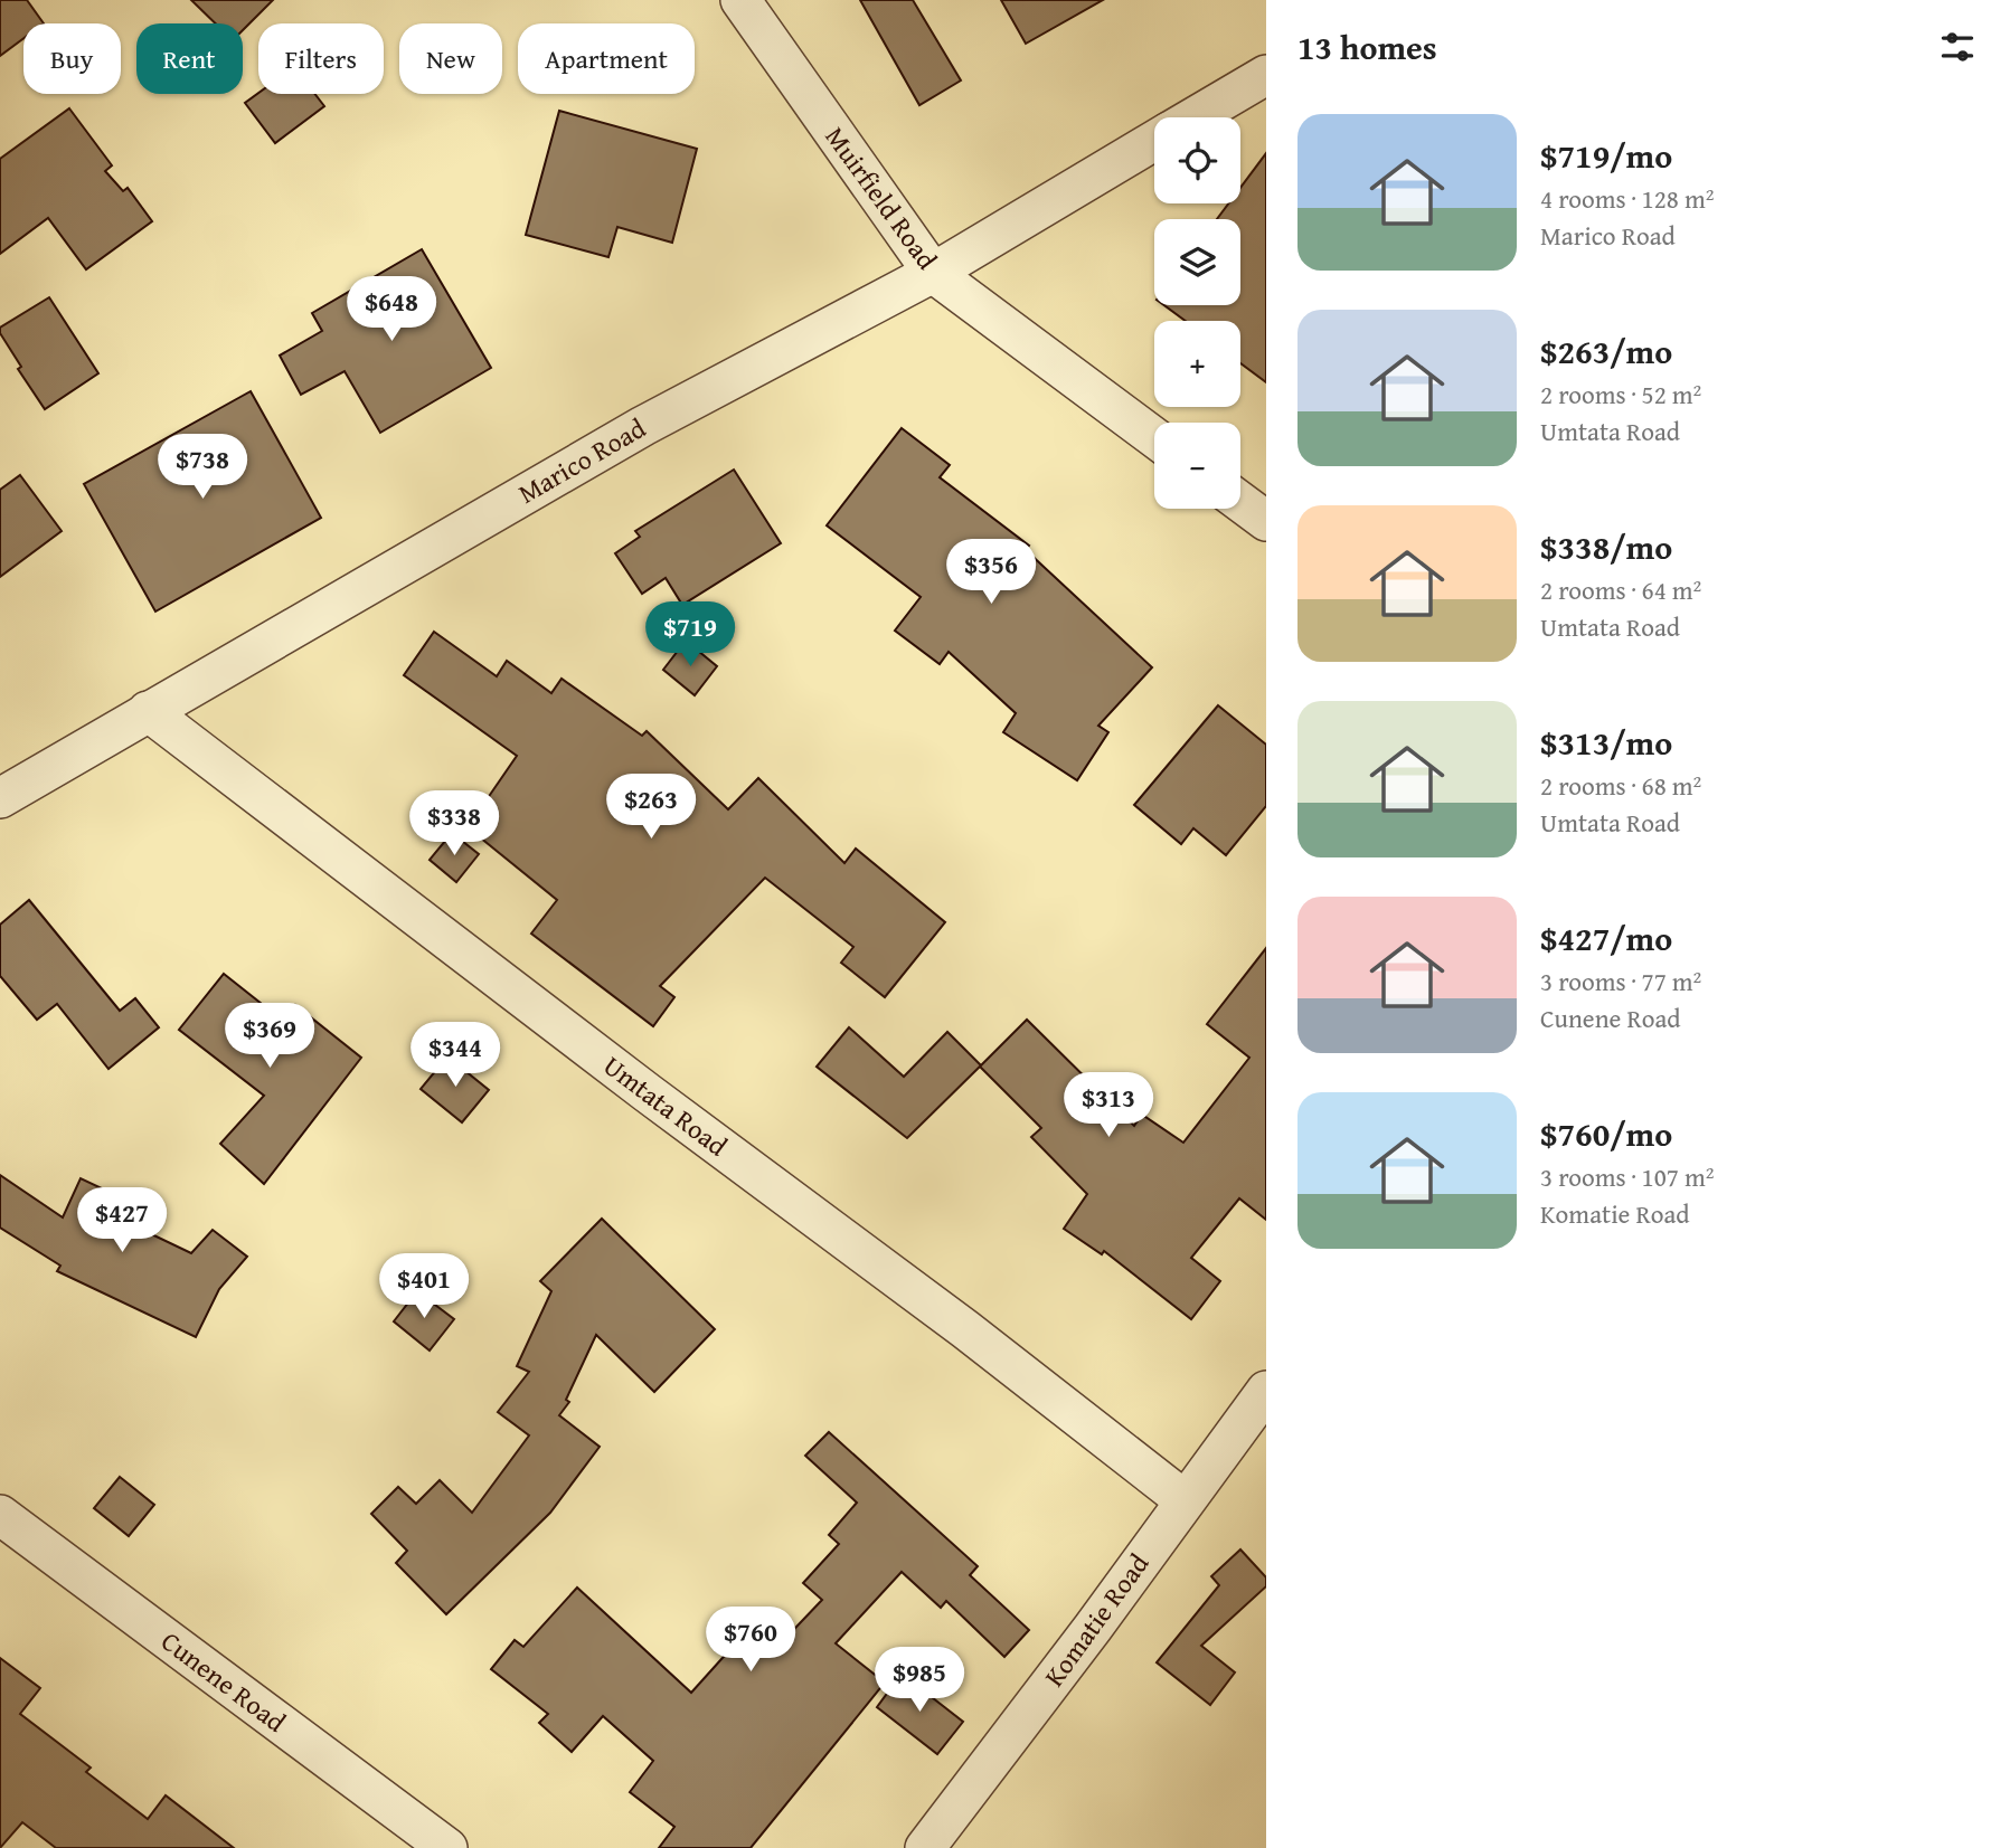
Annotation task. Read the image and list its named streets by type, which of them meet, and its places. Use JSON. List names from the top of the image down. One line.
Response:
{"streets":{"street":["Muirfield Road","Marico Road","Umtata Road","Komatie Road","Cunene Road"]},"crossings":[["Muirfield Road","Marico Road"],["Marico Road","Umtata Road"],["Umtata Road","Komatie Road"]],"page":{"heading":"13 homes","chip":["Buy","Rent","Filters","New","Apartment"],"list":[{"name":"$719/mo","note":"4 rooms · 128 m² · Marico Road"},{"name":"$263/mo","note":"2 rooms · 52 m² · Umtata Road"},{"name":"$338/mo","note":"2 rooms · 64 m² · Umtata Road"},{"name":"$313/mo","note":"2 rooms · 68 m² · Umtata Road"},{"name":"$427/mo","note":"3 rooms · 77 m² · Cunene Road"},{"name":"$760/mo","note":"3 rooms · 107 m² · Komatie Road"}],"map_buttons":["+","−"],"price":["$648","$738","$356","$719","$263","$338","$369","$344","$313","$427","$401","$760","$985"]}}
